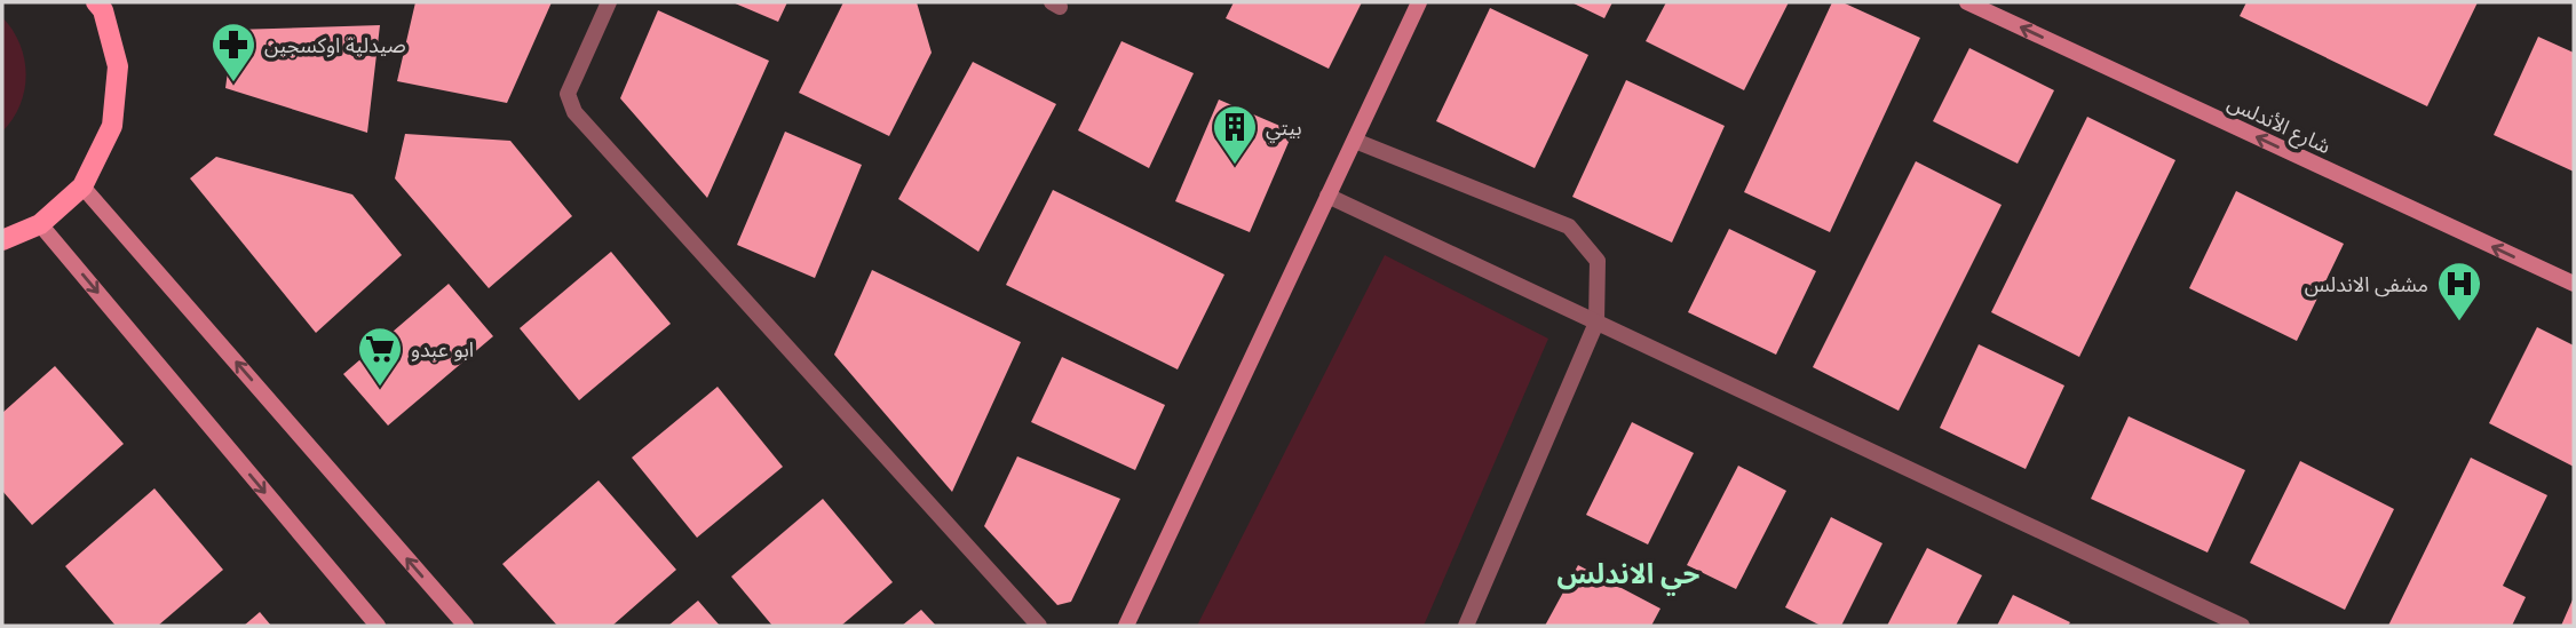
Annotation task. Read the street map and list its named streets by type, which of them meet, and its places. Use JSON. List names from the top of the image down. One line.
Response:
{"streets":{"street":["شارع الأندلس"]},"one_way":["شارع الأندلس"],"districts":["حي الاندلس"],"places":{"pharmacy":["صيدلية اوكسجين"],"building":["بيتي"],"hospital":["مشفى الاندلس"],"supermarket":["ابو عبدو"]}}
